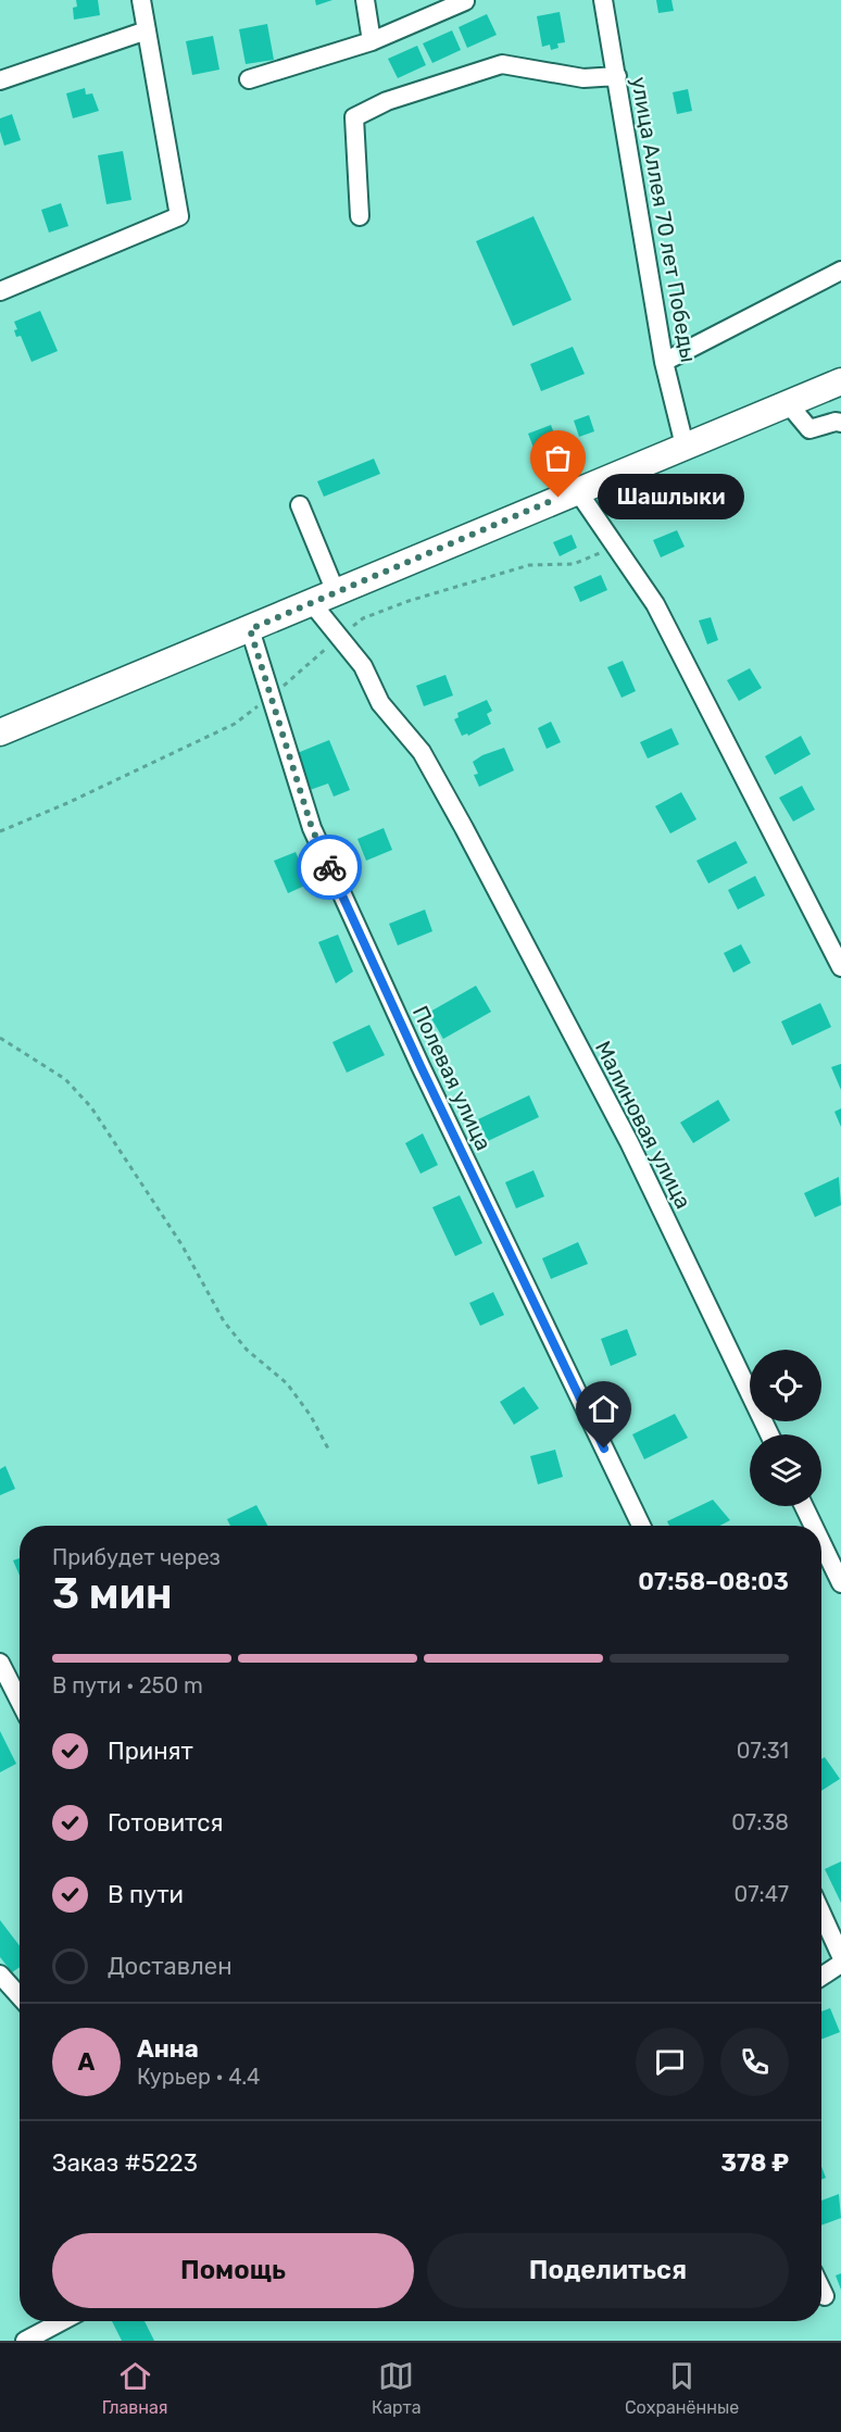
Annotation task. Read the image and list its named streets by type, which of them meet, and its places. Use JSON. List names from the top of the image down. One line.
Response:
{"streets":{"street":["улица Аллея 70 лет Победы","Полевая улица","Малиновая улица"]},"places":["Шашлыки"],"page":{"bubble":"Шашлыки","heading":["3 мин","Прибудет через","07:58–08:03"],"panel":["Анна","Курьер · 4.4","Заказ #5223","378 ₽"],"bar":"В пути · 250 m","list":[["Принят","07:31"],["Готовится","07:38"],["В пути","07:47"],"Доставлен"],"round":"А","buttons":["Помощь","Поделиться"],"tabs":["Главная","Карта","Сохранённые"]}}
